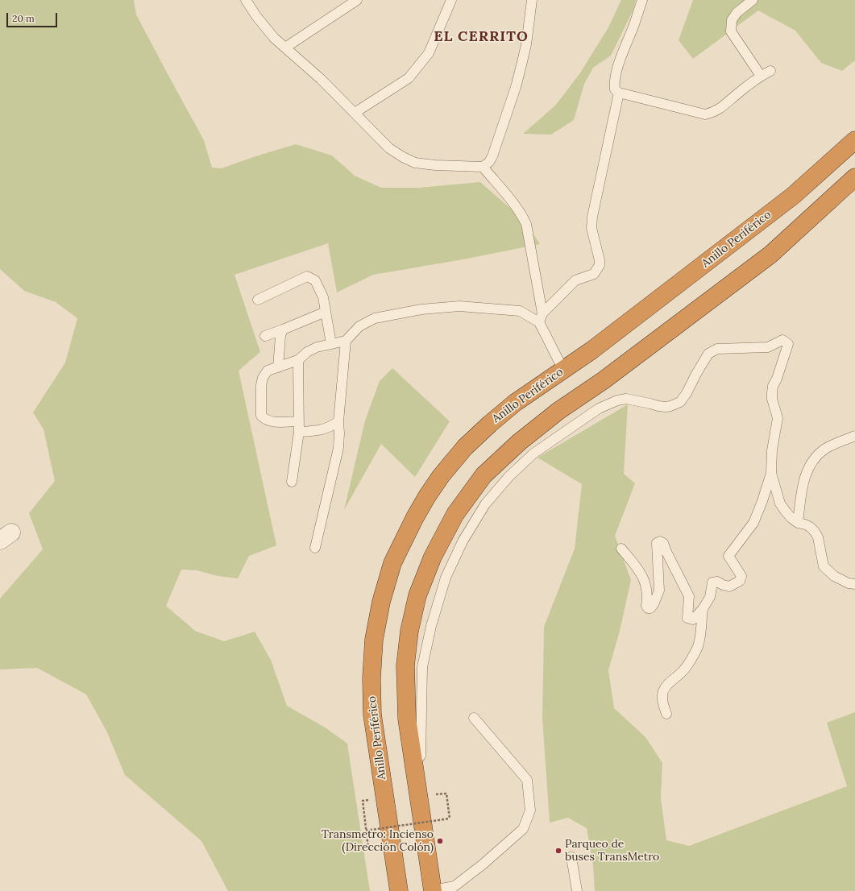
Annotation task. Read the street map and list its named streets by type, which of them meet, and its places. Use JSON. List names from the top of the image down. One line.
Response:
{"streets":{"highway":["Anillo Periférico"]},"districts":["EL CERRITO"],"places":["Transmetro: Incienso (Dirección Colón)","Parqueo de buses TransMetro"],"scale_bar":"20 m"}
